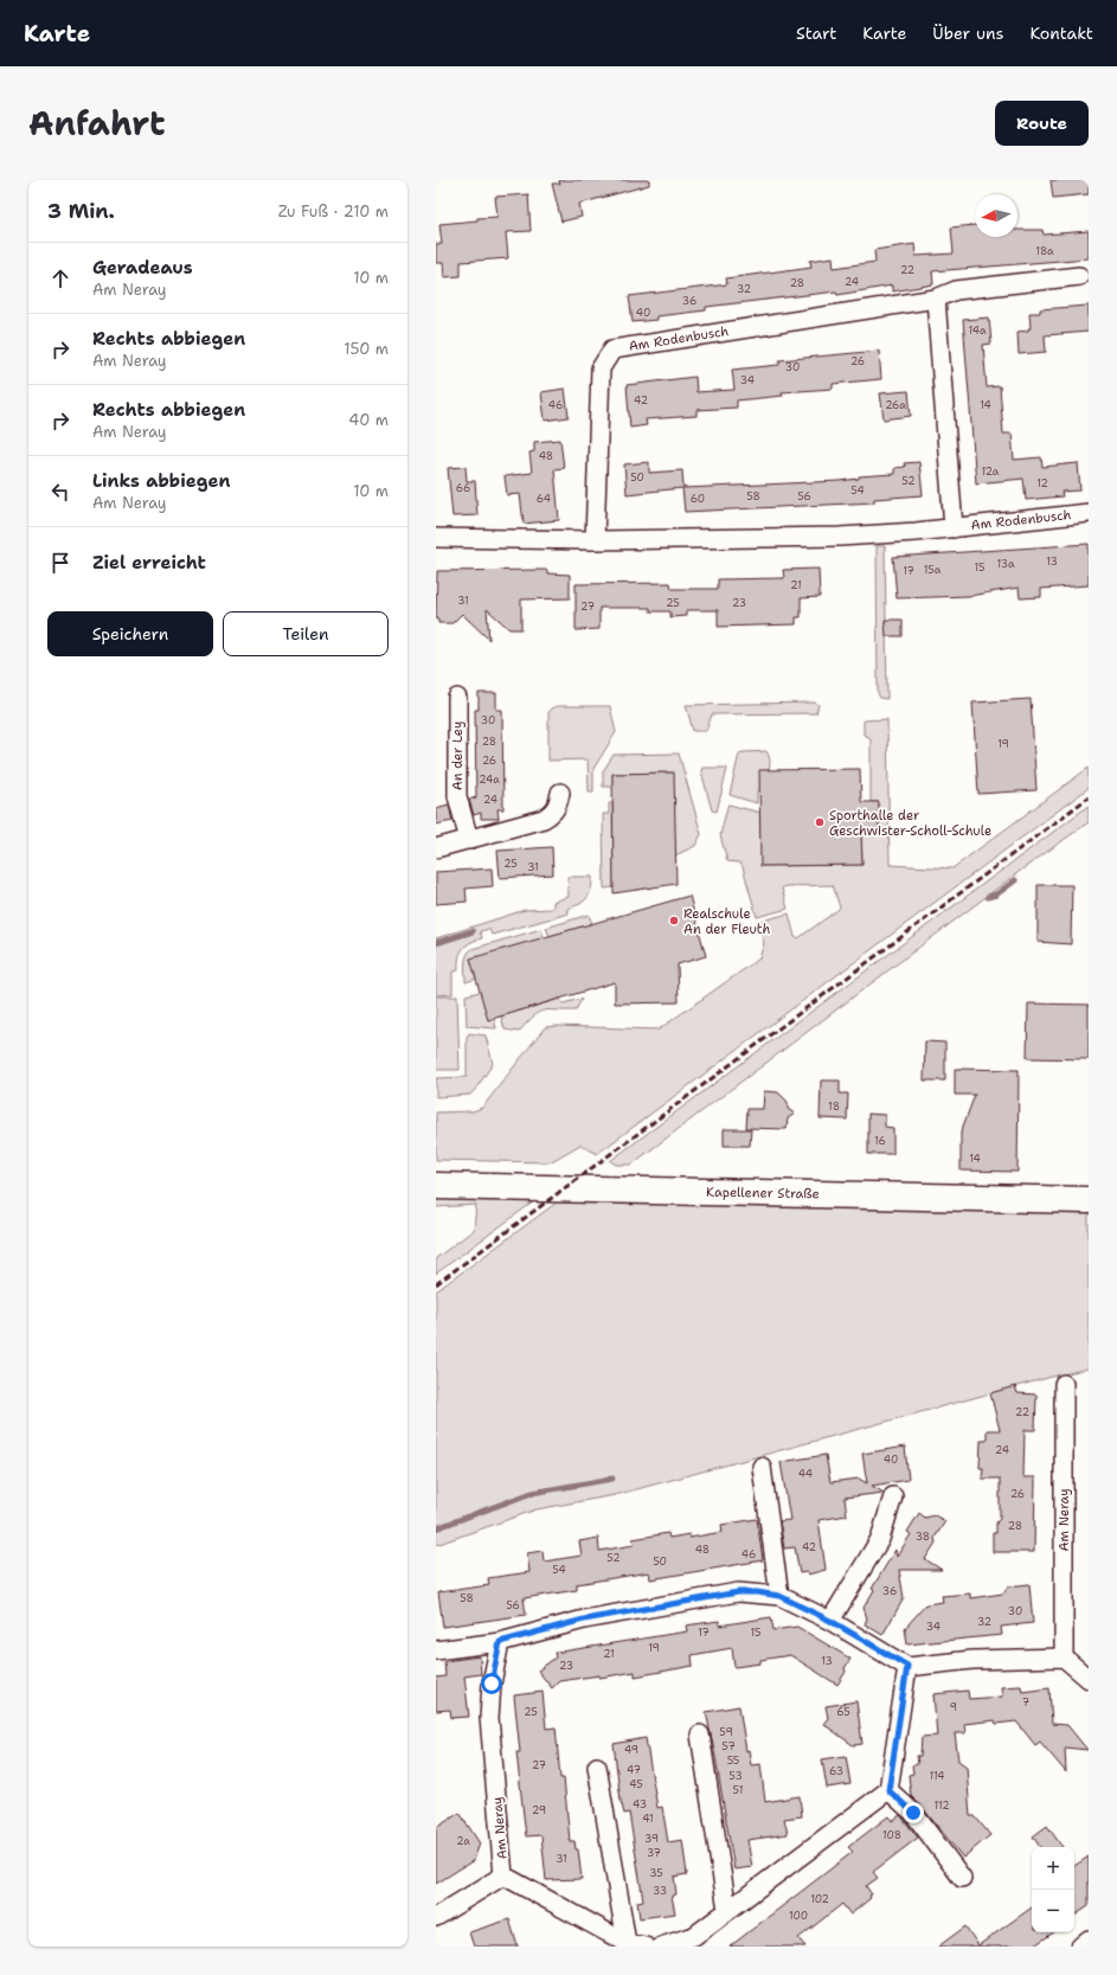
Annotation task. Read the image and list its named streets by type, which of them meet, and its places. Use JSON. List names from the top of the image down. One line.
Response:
{"streets":{"main road":["Kapellener Straße"],"street":["Am Rodenbusch","An der Ley","Am Neray"]},"places":["Sporthalle der Geschwister-Scholl-Schule","Realschule An der Fleuth"],"house_numbers":["18a","22","24","28","32","36","40","14a","26","30","34","42","46","26a","14","48","12a","50","52","12","66","54","58","56","64","60","13","13a","15","15a","17","21","31","25","23","27","30","28","19","26","24a","24","25","31","18","16","14","22","24","40","44","26","28","38","42","48","46","52","50","54","36","58","56","30","32","34","17","15","19","21","13","23","7","9","25","65","59","57","49","55","27","47","63","53","114","45","51","43","112","29","41","108","39","2a","37","31","35","33","102","100"],"north":"left","page":{"header":"Karte","nav":["Start","Karte","Über uns","Kontakt"],"title":"Anfahrt","buttons":["Route",["Speichern","Teilen"]],"heading":["3 Min.","Zu Fuß · 210 m"],"list":[["Geradeaus","Am Neray","10 m"],["Rechts abbiegen","Am Neray","150 m"],["Rechts abbiegen","Am Neray","40 m"],["Links abbiegen","Am Neray","10 m"],"Ziel erreicht"],"map_buttons":["+","−"]}}
